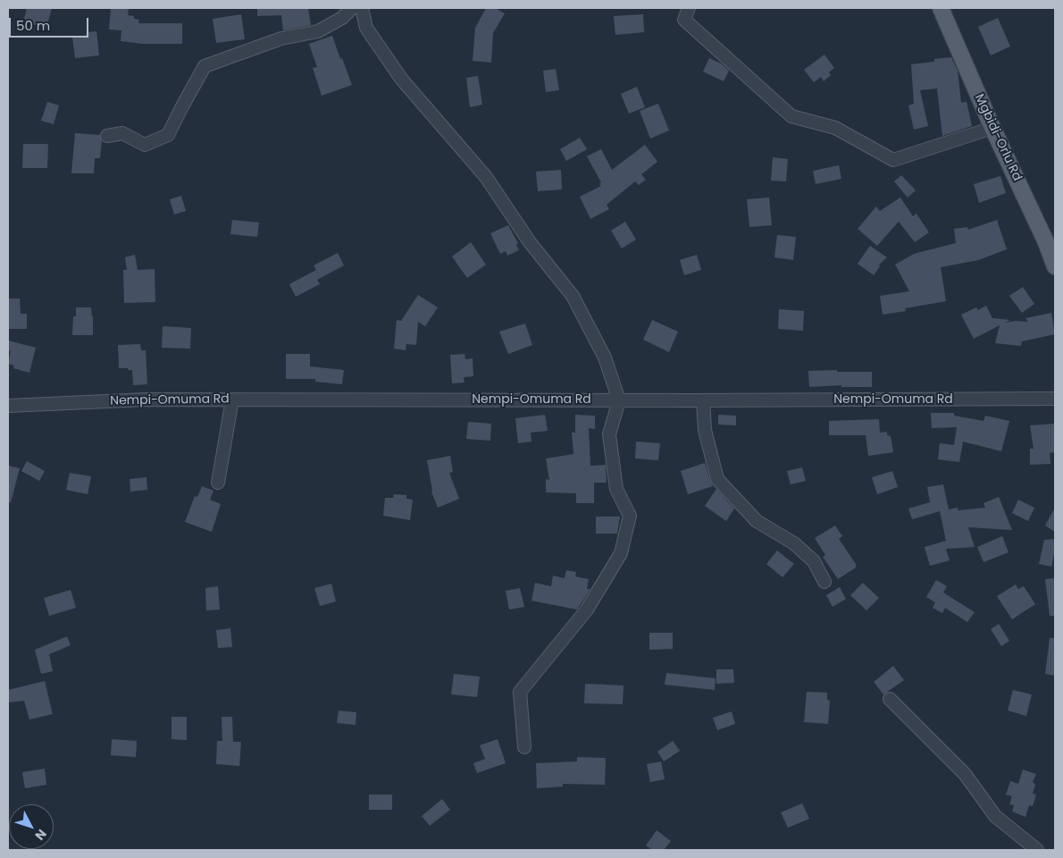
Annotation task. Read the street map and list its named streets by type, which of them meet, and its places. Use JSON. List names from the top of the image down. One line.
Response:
{"streets":{"main road":["Mgbidi-Orlu Rd"],"street":["Nempi-Omuma Rd"]},"scale_bar":"50 m","north":"bottom right"}
